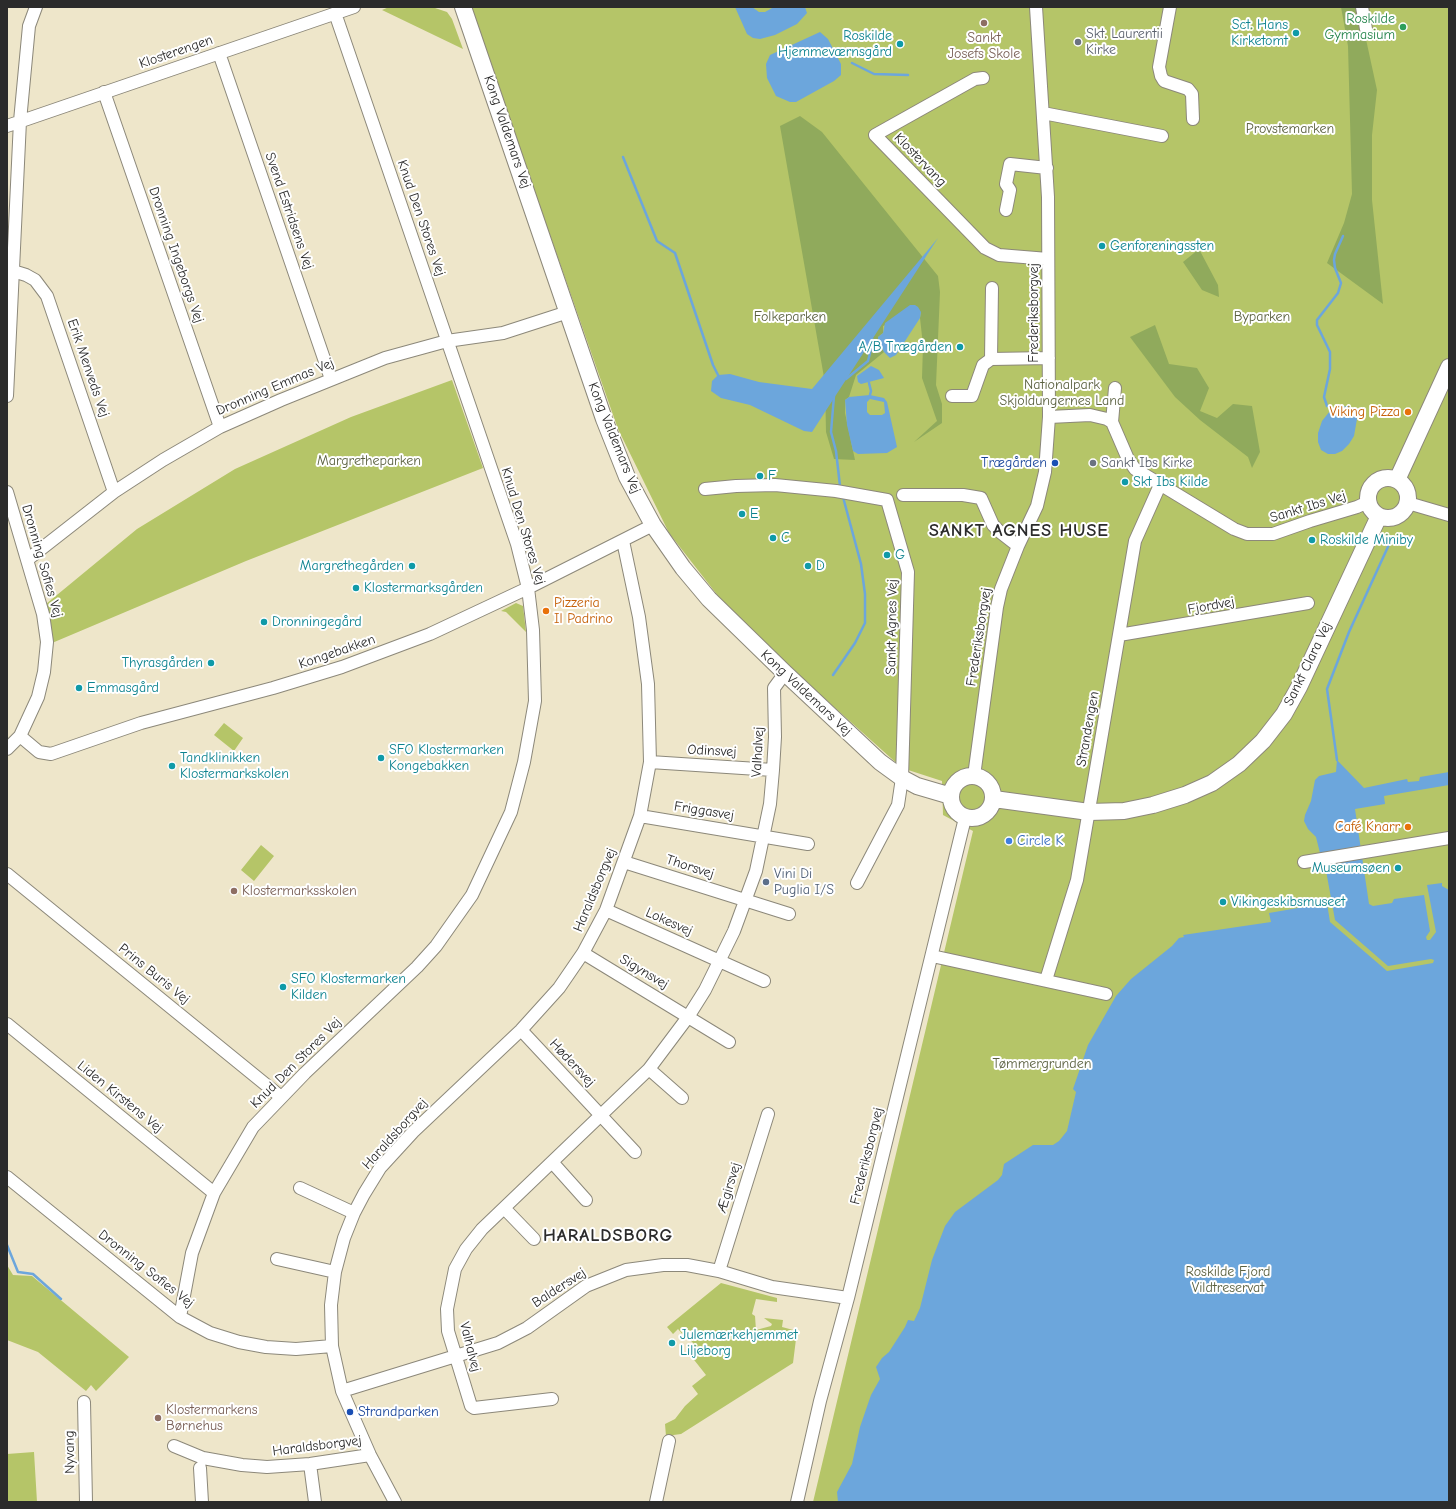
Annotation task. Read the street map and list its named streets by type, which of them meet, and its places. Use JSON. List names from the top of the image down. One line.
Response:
{"streets":{"main road":["Kong Valdemars Vej","Sankt Clara Vej"],"street":["Klosterengen","Klostervang","Svend Estridsens Vej","Knud Den Stores Vej","Dronning Ingeborgs Vej","Frederiksborgvej","Erik Menveds Vej","Dronning Emmas Vej","Sankt Ibs Vej","Dronning Sofies Vej","Fjordvej","Sankt Agnes Vej","Kongebakken","Strandengen","Odinsvej","Valhalvej","Friggasvej","Thorsvej","Haraldsborgvej","Lokesvej","Sigynsvej","Prins Buris Vej","Hødersvej","Liden Kirstens Vej","Ægirsvej","Baldersvej","Nyvang"]},"crossings":[["Klosterengen","Svend Estridsens Vej"],["Klosterengen","Knud Den Stores Vej"],["Klosterengen","Dronning Ingeborgs Vej"],["Kong Valdemars Vej","Frederiksborgvej"],["Kong Valdemars Vej","Dronning Emmas Vej"],["Kong Valdemars Vej","Sankt Agnes Vej"],["Kong Valdemars Vej","Kongebakken"],["Kong Valdemars Vej","Sankt Clara Vej"],["Kong Valdemars Vej","Valhalvej"],["Klostervang","Frederiksborgvej"],["Svend Estridsens Vej","Dronning Emmas Vej"],["Knud Den Stores Vej","Dronning Emmas Vej"],["Knud Den Stores Vej","Dronning Sofies Vej"],["Knud Den Stores Vej","Kongebakken"],["Knud Den Stores Vej","Prins Buris Vej"],["Knud Den Stores Vej","Liden Kirstens Vej"],["Dronning Ingeborgs Vej","Dronning Emmas Vej"],["Frederiksborgvej","Sankt Clara Vej"],["Frederiksborgvej","Baldersvej"],["Erik Menveds Vej","Dronning Emmas Vej"],["Dronning Emmas Vej","Dronning Sofies Vej"],["Sankt Ibs Vej","Sankt Clara Vej"],["Sankt Ibs Vej","Strandengen"],["Dronning Sofies Vej","Kongebakken"],["Dronning Sofies Vej","Haraldsborgvej"],["Fjordvej","Strandengen"],["Kongebakken","Haraldsborgvej"],["Sankt Clara Vej","Strandengen"],["Odinsvej","Valhalvej"],["Odinsvej","Haraldsborgvej"],["Valhalvej","Friggasvej"],["Valhalvej","Thorsvej"],["Valhalvej","Lokesvej"],["Valhalvej","Sigynsvej"],["Valhalvej","Hødersvej"],["Valhalvej","Baldersvej"],["Friggasvej","Haraldsborgvej"],["Thorsvej","Haraldsborgvej"],["Haraldsborgvej","Lokesvej"],["Haraldsborgvej","Sigynsvej"],["Haraldsborgvej","Hødersvej"],["Haraldsborgvej","Baldersvej"],["Ægirsvej","Baldersvej"]],"districts":["SANKT AGNES HUSE","HARALDSBORG"],"parks":["Provstemarken","Folkeparken","Byparken","Nationalpark Skjoldungernes Land","Margretheparken","Tømmergrunden","Roskilde Fjord Vildtreservat"],"places":["Sankt Josefs Skole","Roskilde Gymnasium","Sct. Hans Kirketomt","Skt. Laurentii Kirke","Roskilde Hjemmeværnsgård","Genforeningssten","A/B Trægården","Viking Pizza","Trægården","Sankt Ibs Kirke","F","Skt Ibs Kilde","E","C","Roskilde Miniby","G","Margrethegården","D","Klostermarksgården","Pizzeria Il Padrino","Dronningegård","Thyrasgården","Emmasgård","SFO Klostermarken Kongebakken","Tandklinikken Klostermarkskolen","Café Knarr","Circle K","Museumsøen","Vini Di Puglia I/S","Klostermarksskolen","Vikingeskibsmuseet","SFO Klostermarken Kilden","Julemærkehjemmet Liljeborg","Strandparken","Klostermarkens Børnehus"]}
